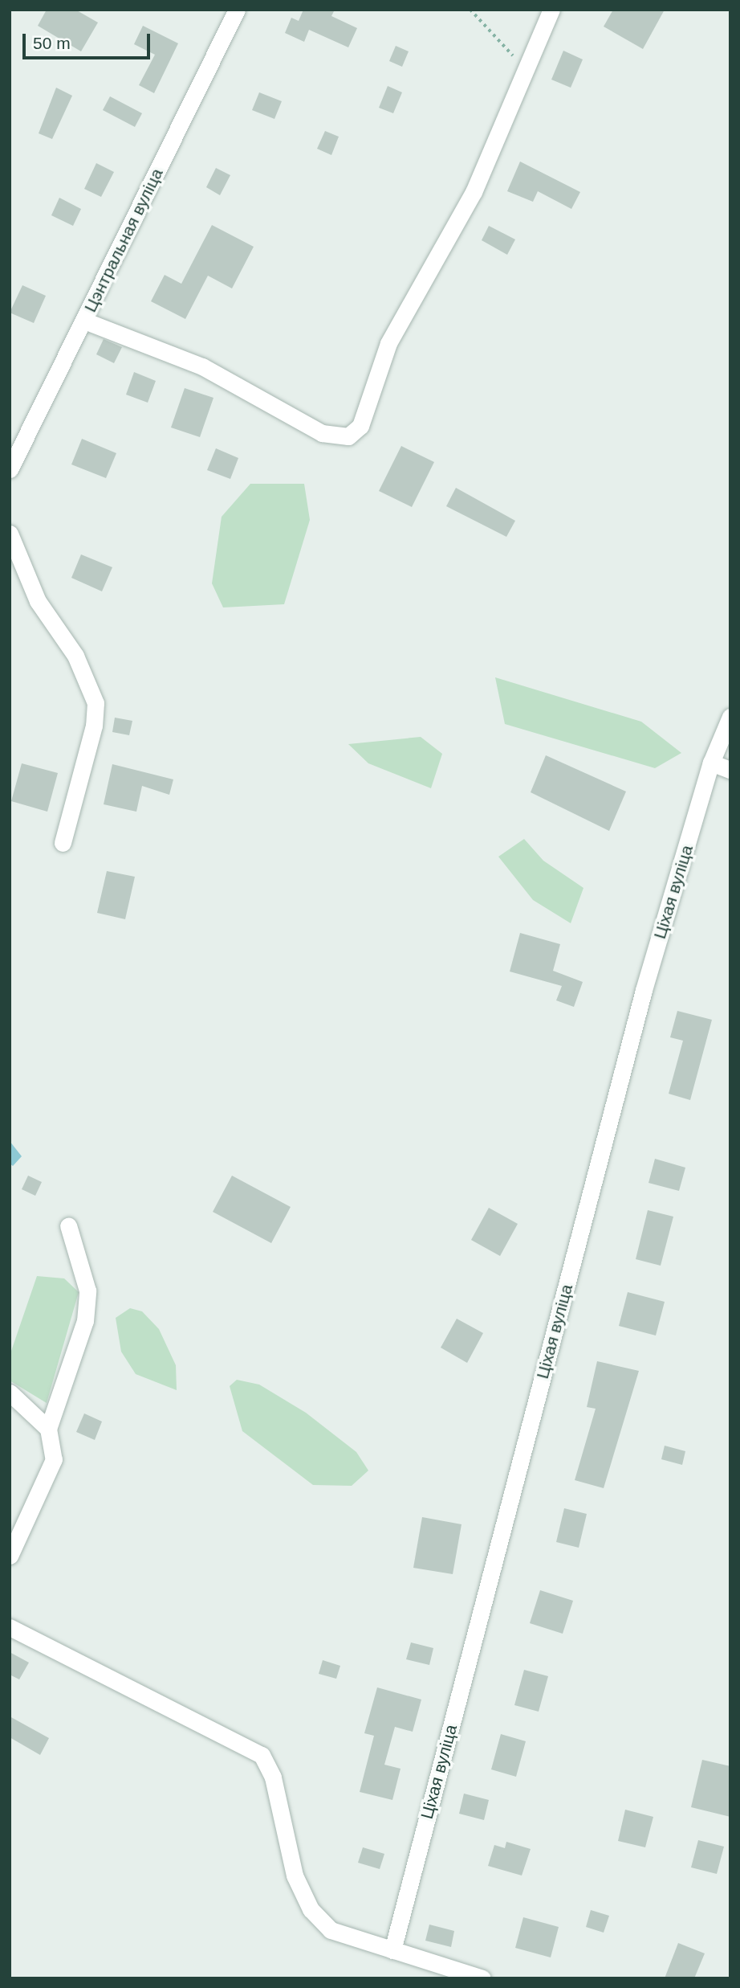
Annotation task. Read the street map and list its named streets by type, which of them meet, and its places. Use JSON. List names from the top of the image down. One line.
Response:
{"streets":{"street":["Цэнтральная вуліца","Ціхая вуліца"]},"scale_bar":"50 m"}
